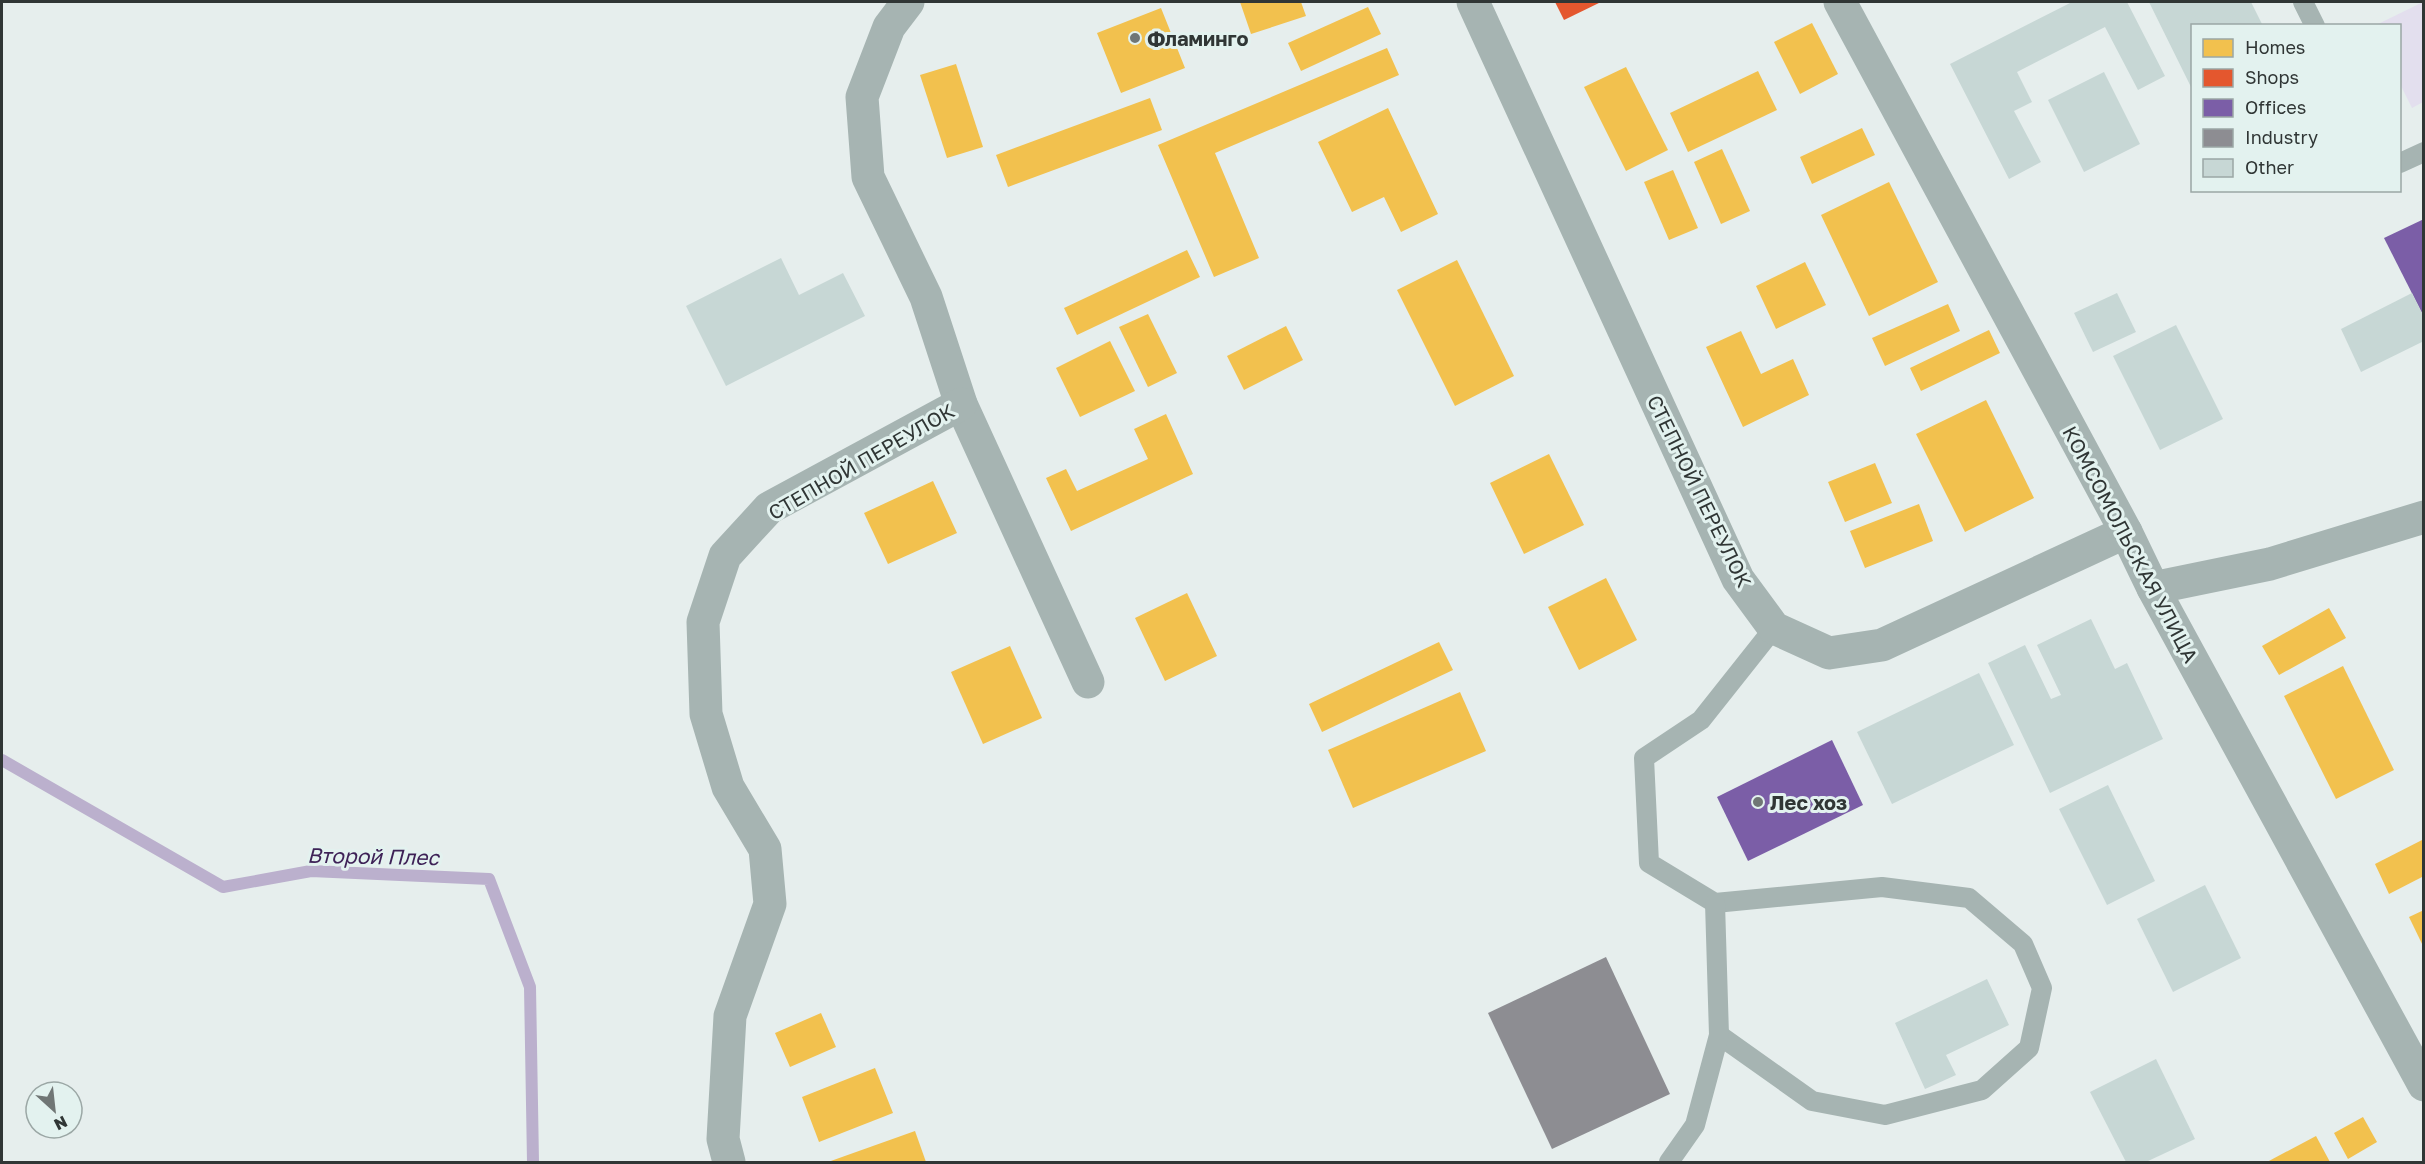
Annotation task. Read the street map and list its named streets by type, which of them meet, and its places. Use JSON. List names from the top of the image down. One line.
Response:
{"streets":{"street":["СТЕПНОЙ ПЕРЕУЛОК","КОМСОМОЛЬСКАЯ УЛИЦА"]},"crossings":[["СТЕПНОЙ ПЕРЕУЛОК","КОМСОМОЛЬСКАЯ УЛИЦА"]],"water":["Второй Плес"],"places":["Фламинго","Лес хоз"],"legend":["Homes","Shops","Offices","Industry","Other"],"north":"bottom right"}
